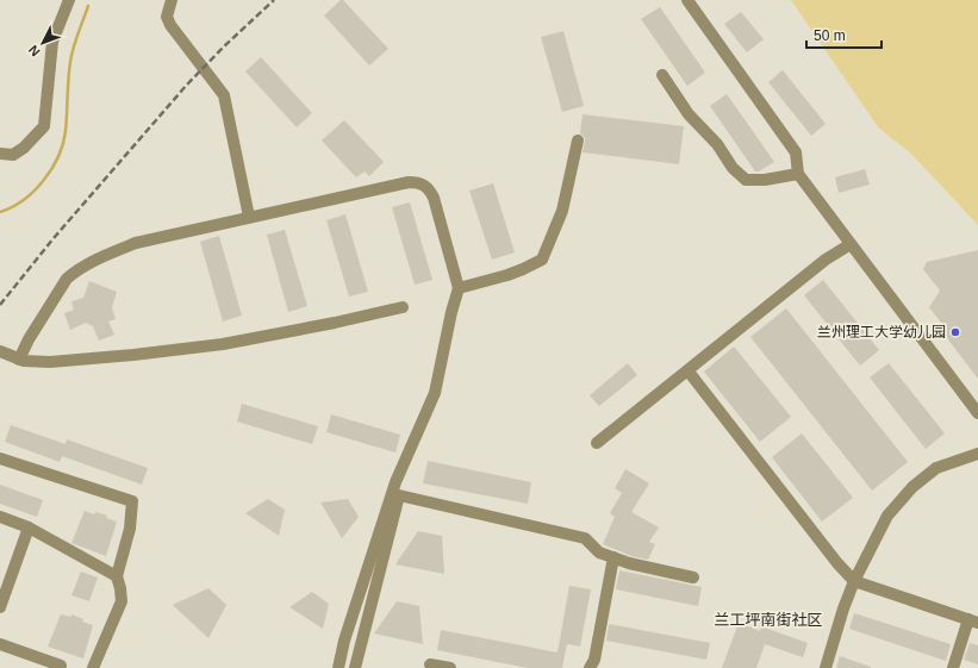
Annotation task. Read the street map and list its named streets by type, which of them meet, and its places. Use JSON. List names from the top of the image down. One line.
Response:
{"districts":["兰工坪南街社区"],"places":["兰州理工大学幼儿园"],"scale_bar":"50 m","north":"bottom left"}
